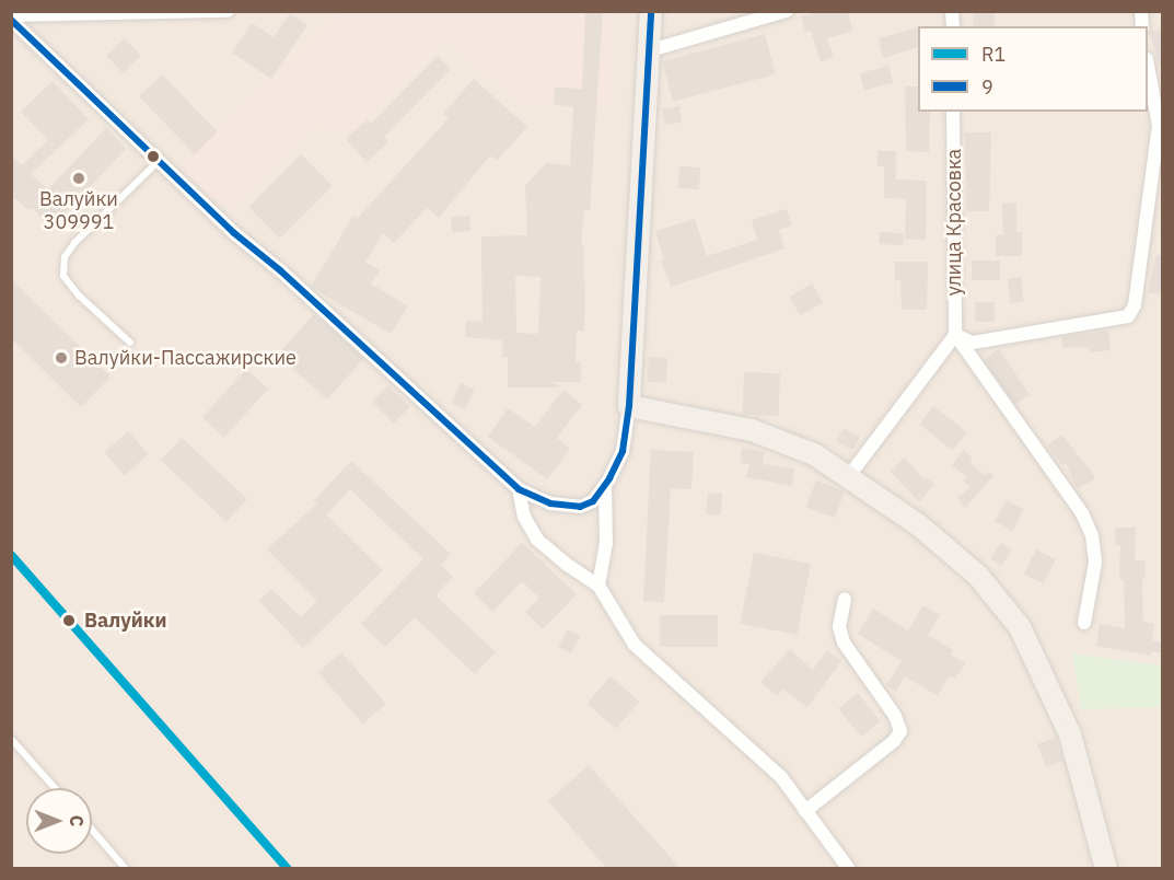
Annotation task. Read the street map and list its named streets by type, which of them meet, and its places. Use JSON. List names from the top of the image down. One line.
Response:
{"streets":{"street":["улица Красовка"]},"places":["Валуйки 309991","Валуйки-Пассажирские","Валуйки"],"lines":["transit line 9","transit line R1"],"legend":["R1","9"],"north":"right"}
